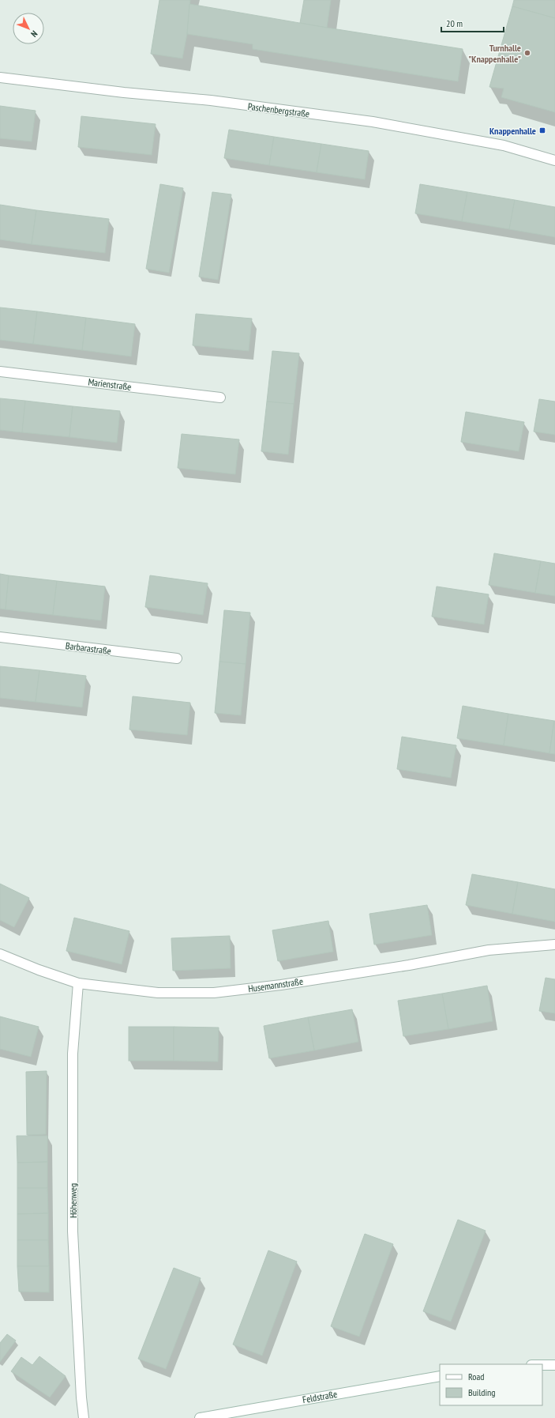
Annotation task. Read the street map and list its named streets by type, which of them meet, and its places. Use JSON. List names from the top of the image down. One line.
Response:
{"streets":{"street":["Paschenbergstraße","Marienstraße","Barbarastraße","Husemannstraße","Höhenweg","Feldstraße"]},"crossings":[["Husemannstraße","Höhenweg"]],"places":{"other":["Turnhalle \"Knappenhalle\""],"transit":["Knappenhalle"]},"legend":["Road","Building"],"scale_bar":"20 m","north":"bottom right"}
